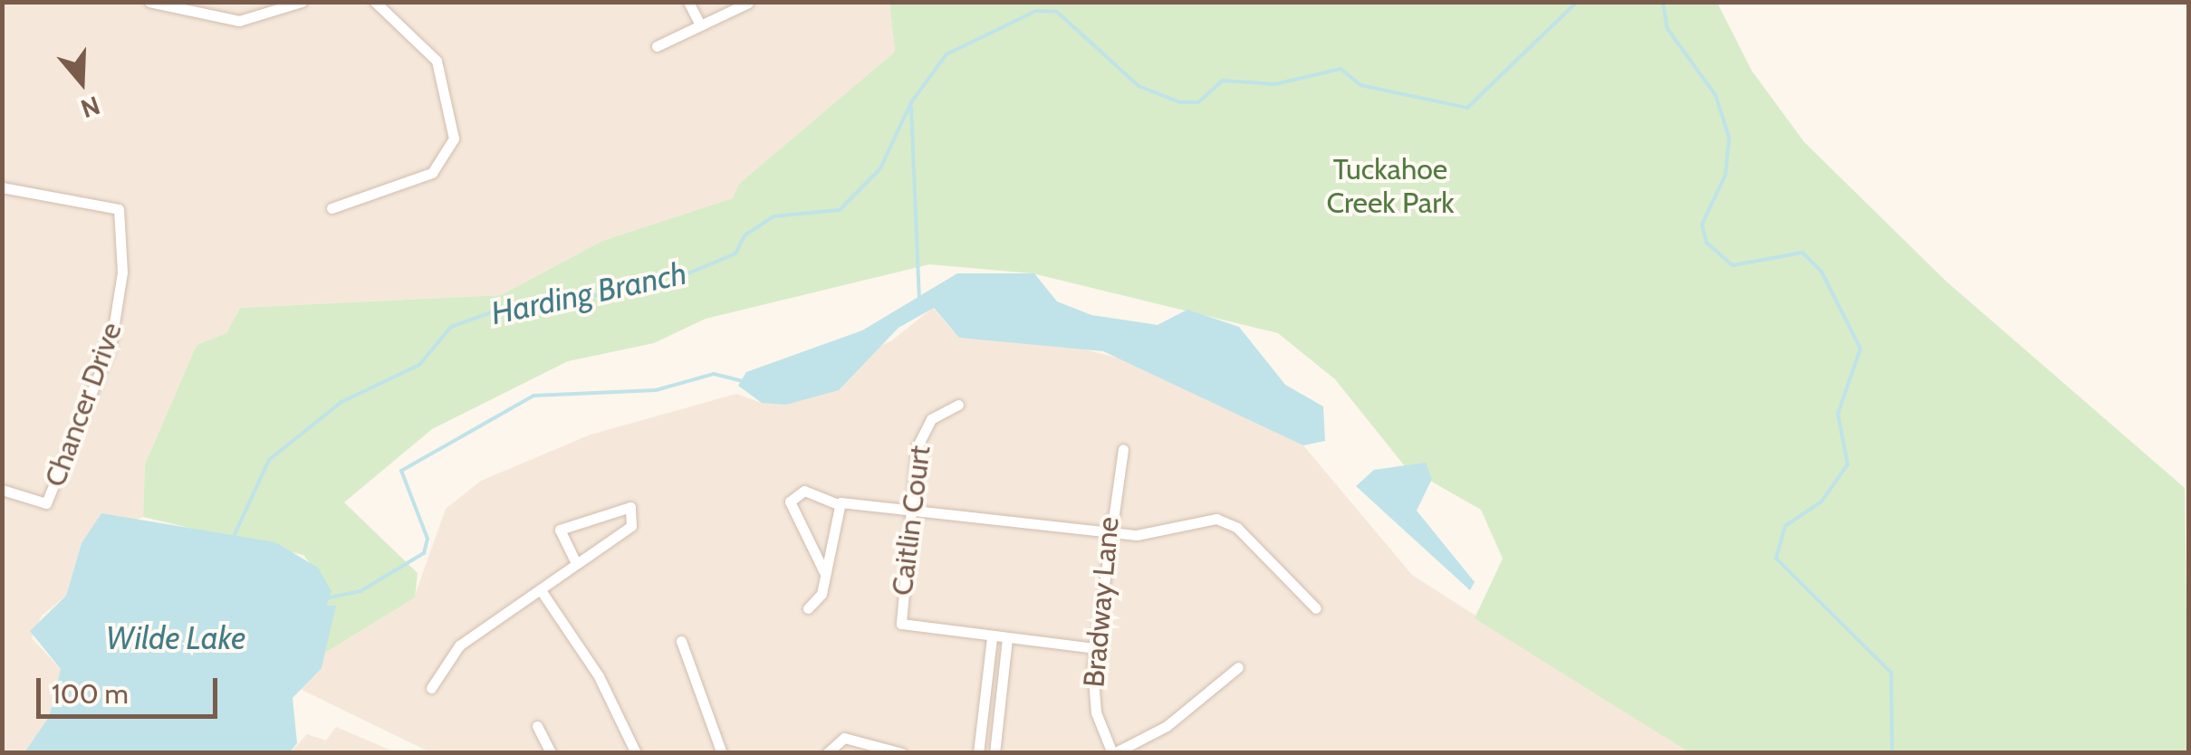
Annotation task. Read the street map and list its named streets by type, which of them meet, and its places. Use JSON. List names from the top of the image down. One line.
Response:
{"streets":{"street":["Chancer Drive","Caitlin Court","Bradway Lane"]},"crossings":[["Caitlin Court","Bradway Lane"]],"water":["Harding Branch","Wilde Lake"],"parks":["Tuckahoe Creek Park"],"scale_bar":"100 m","north":"bottom"}
